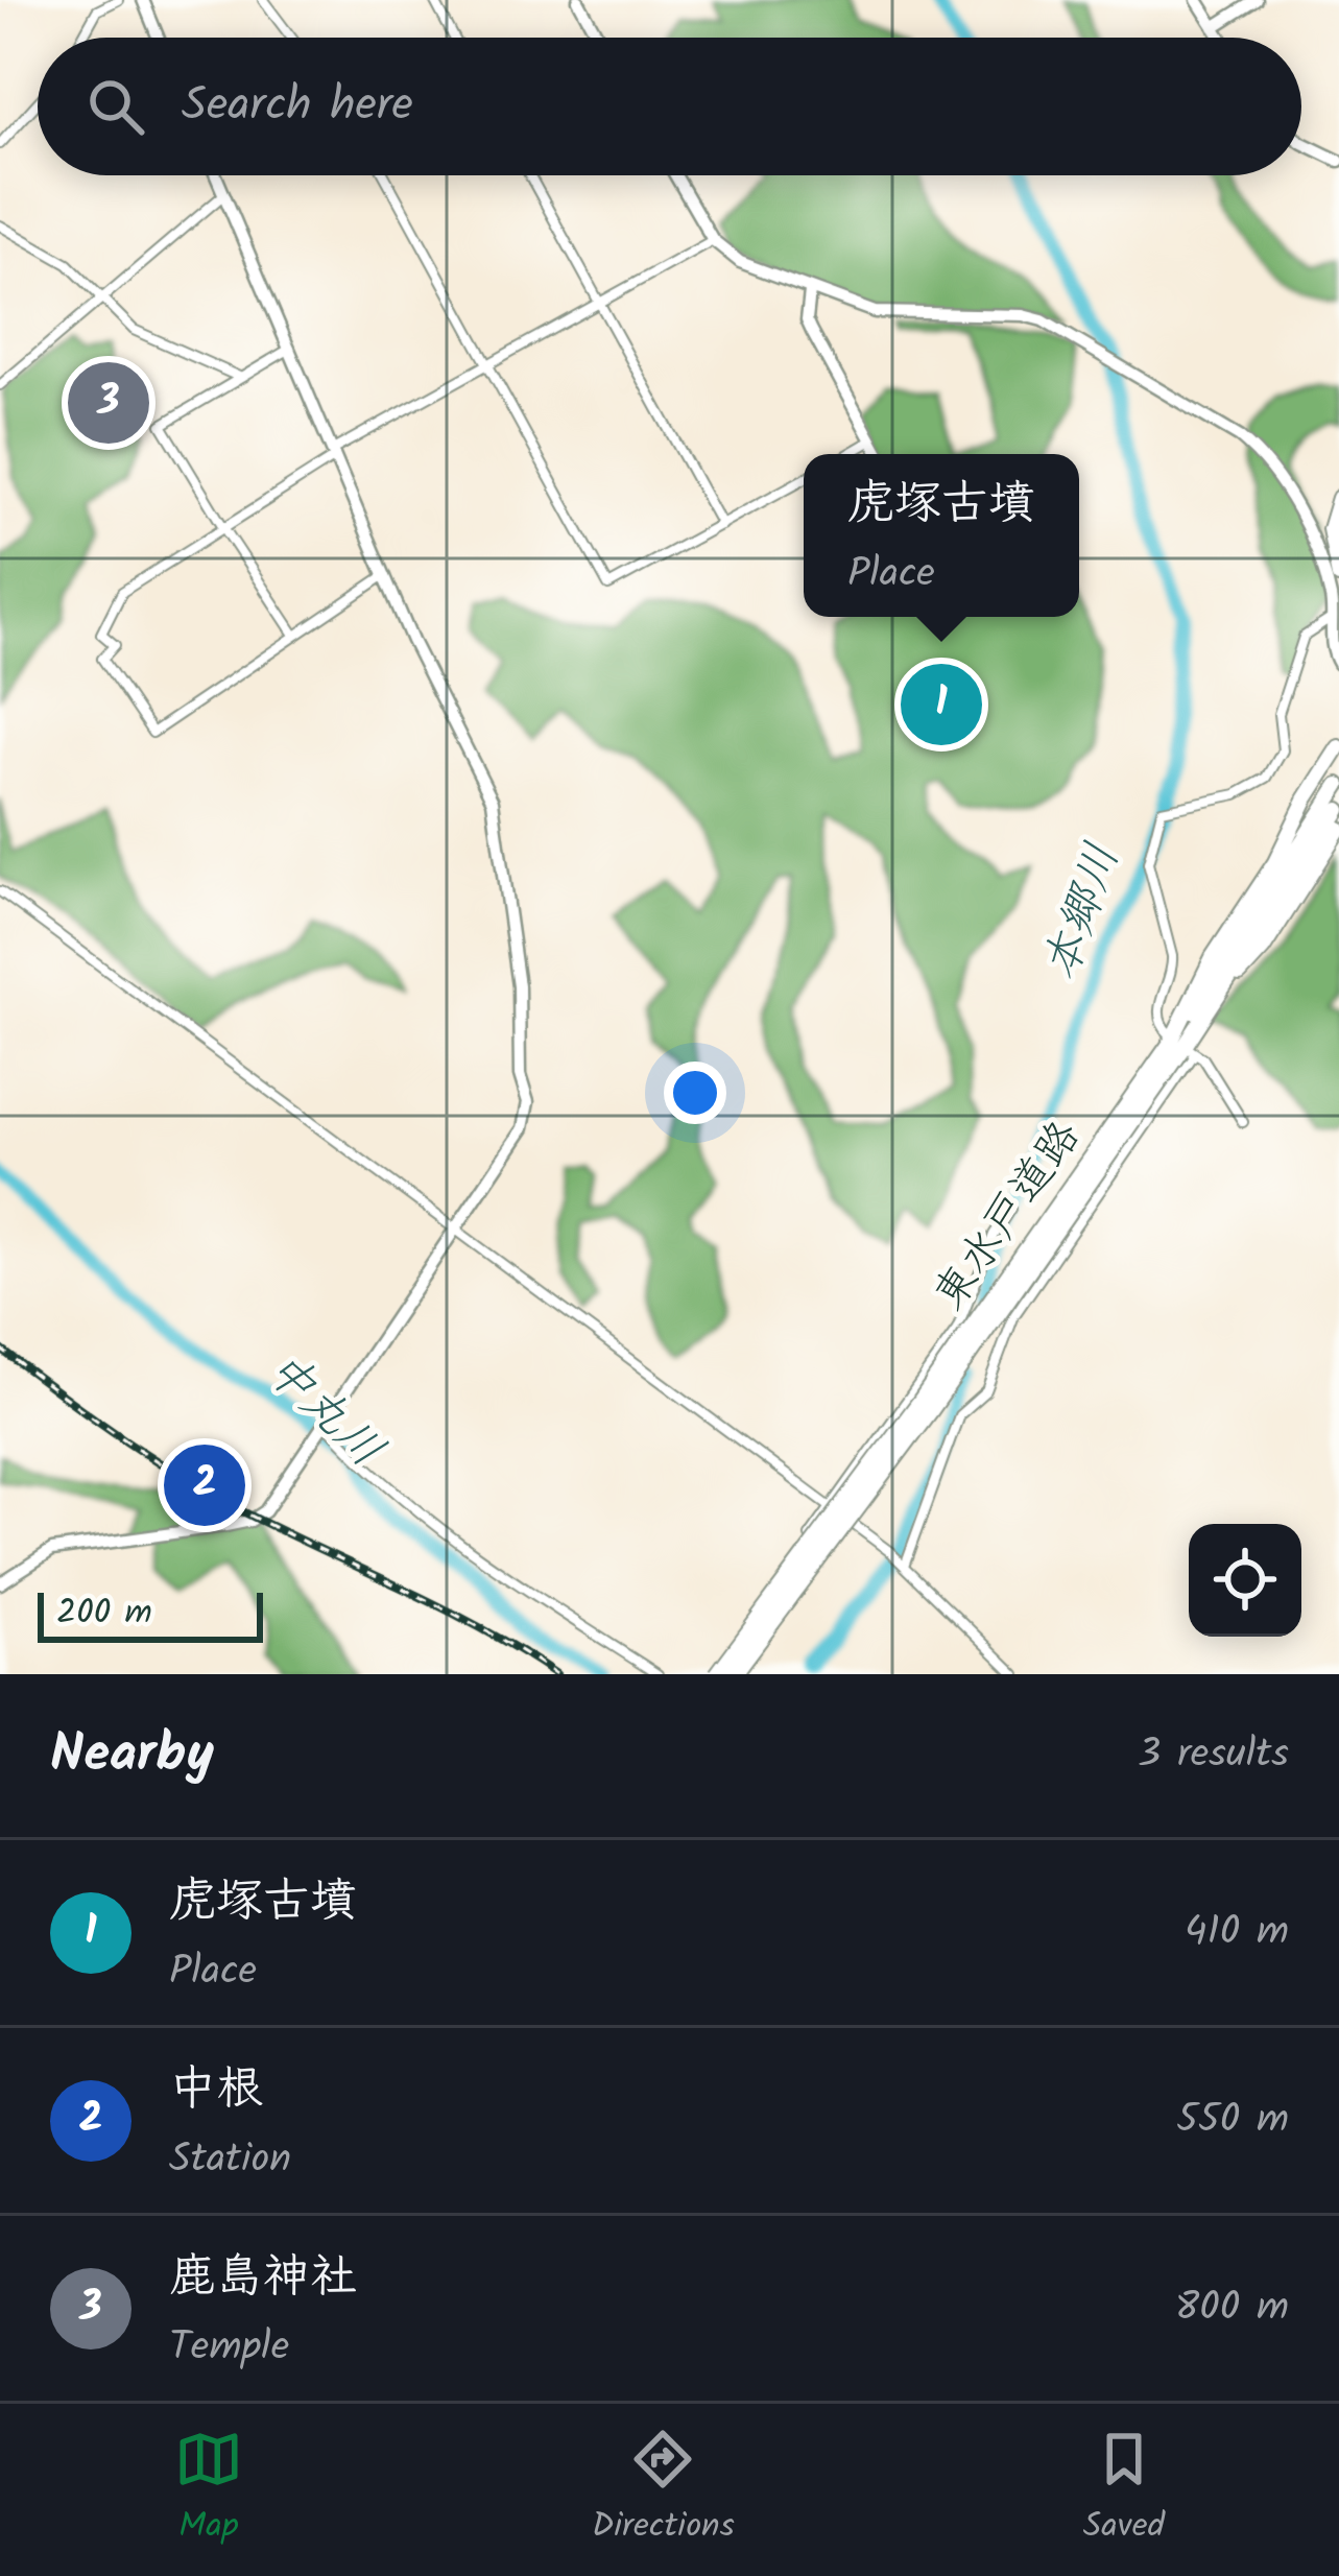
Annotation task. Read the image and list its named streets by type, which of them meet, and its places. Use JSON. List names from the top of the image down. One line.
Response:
{"streets":{"highway":["東水戸道路"]},"water":["本郷川","中丸川"],"scale_bar":"200 m","page":{"search":"Search here","pins":["3","1","2"],"popup":["虎塚古墳","Place"],"scale":"200 m","heading":["Nearby","3 results"],"list":[{"mark":"1","name":"虎塚古墳","note":"Place","value":"410 m"},{"mark":"2","name":"中根","note":"Station","value":"550 m"},{"mark":"3","name":"鹿島神社","note":"Temple","value":"800 m"}],"nav":["Map","Directions","Saved"]}}
